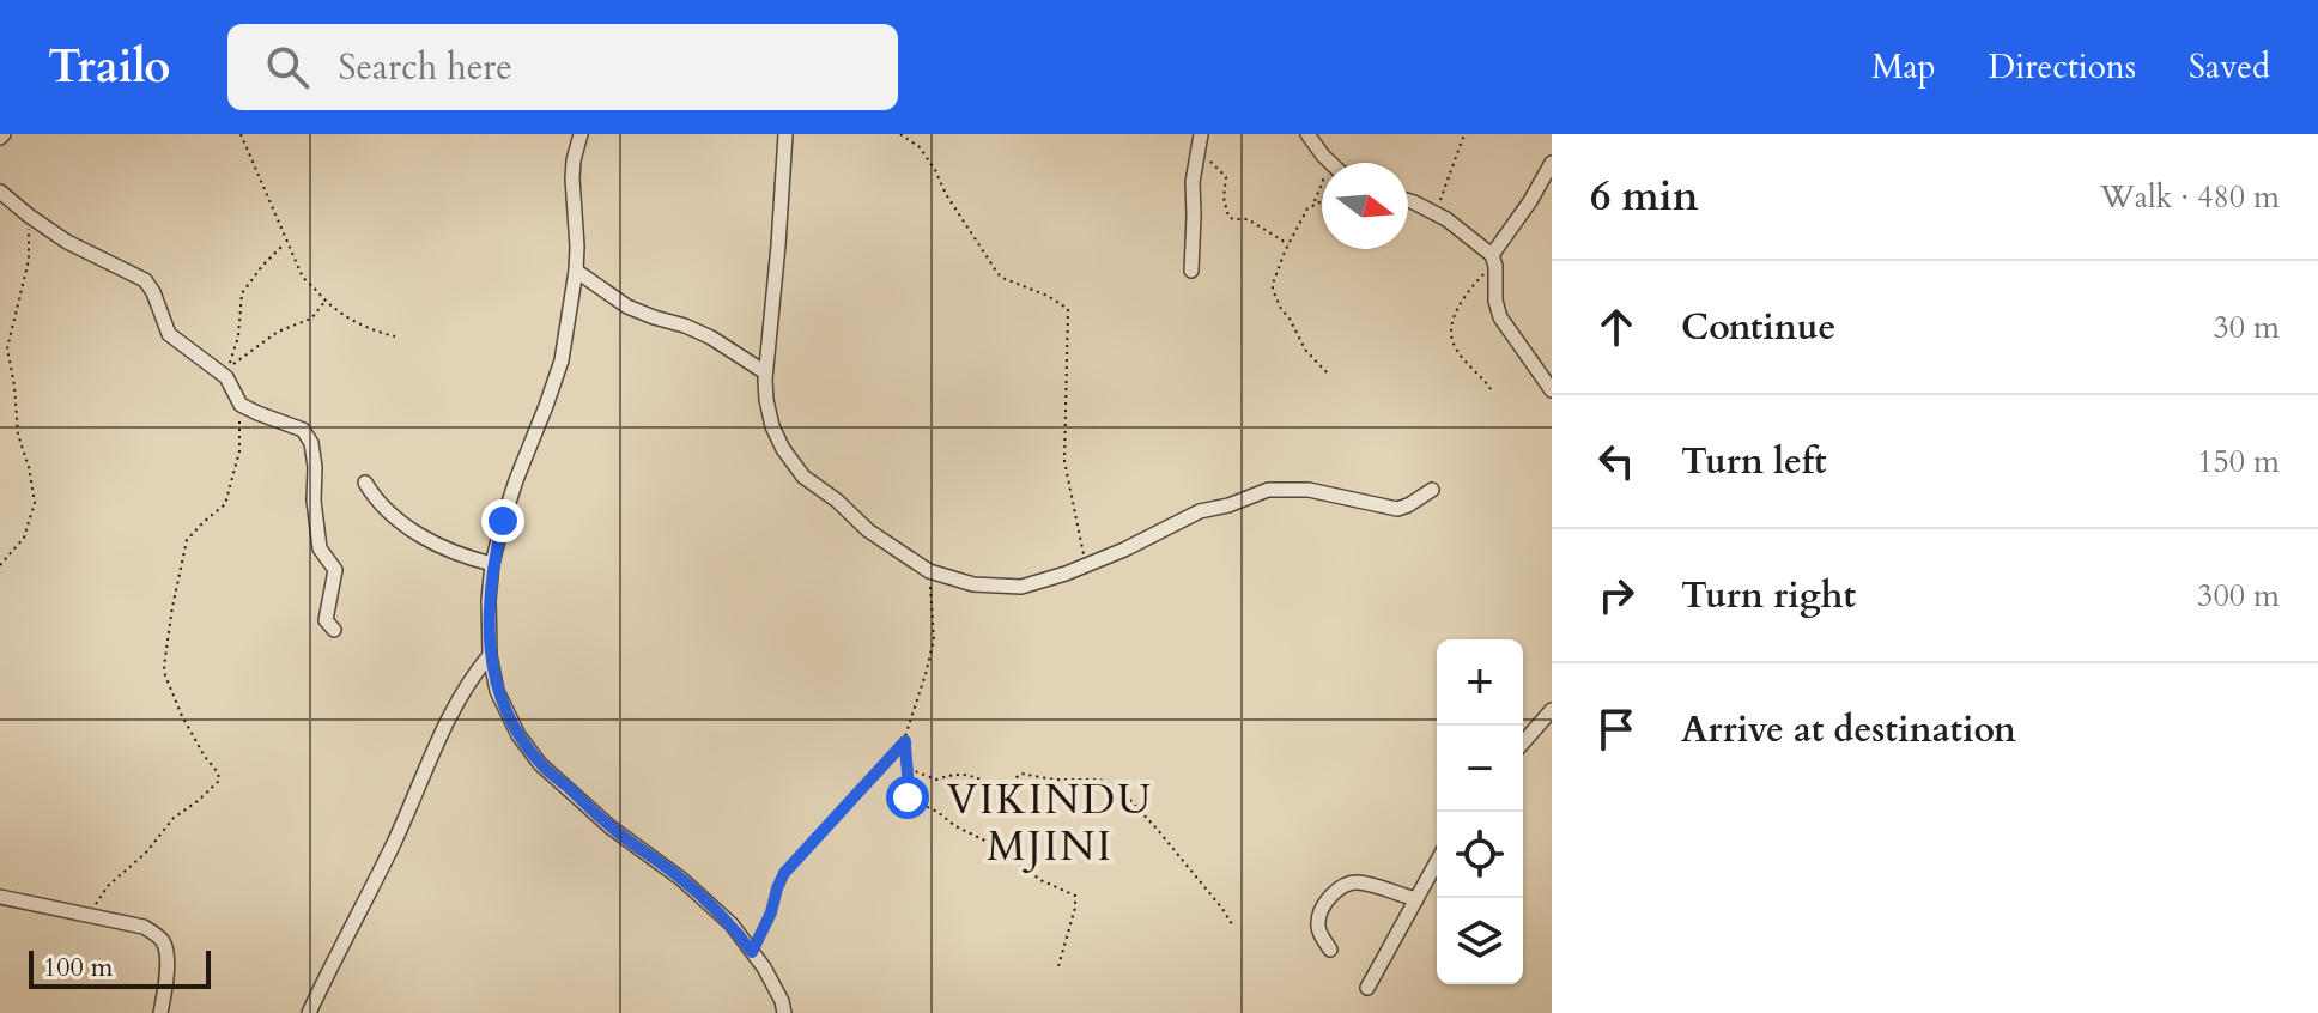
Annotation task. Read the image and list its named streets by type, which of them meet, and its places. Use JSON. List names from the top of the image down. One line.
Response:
{"districts":["VIKINDU MJINI"],"scale_bar":"100 m","north":"right","page":{"header":"Trailo","search":"Search here","nav":["Map","Directions","Saved"],"heading":["6 min","Walk · 480 m"],"list":[["Continue","30 m"],["Turn left","150 m"],["Turn right","300 m"],"Arrive at destination"],"map_buttons":["+","−"],"scale":"100 m"}}
